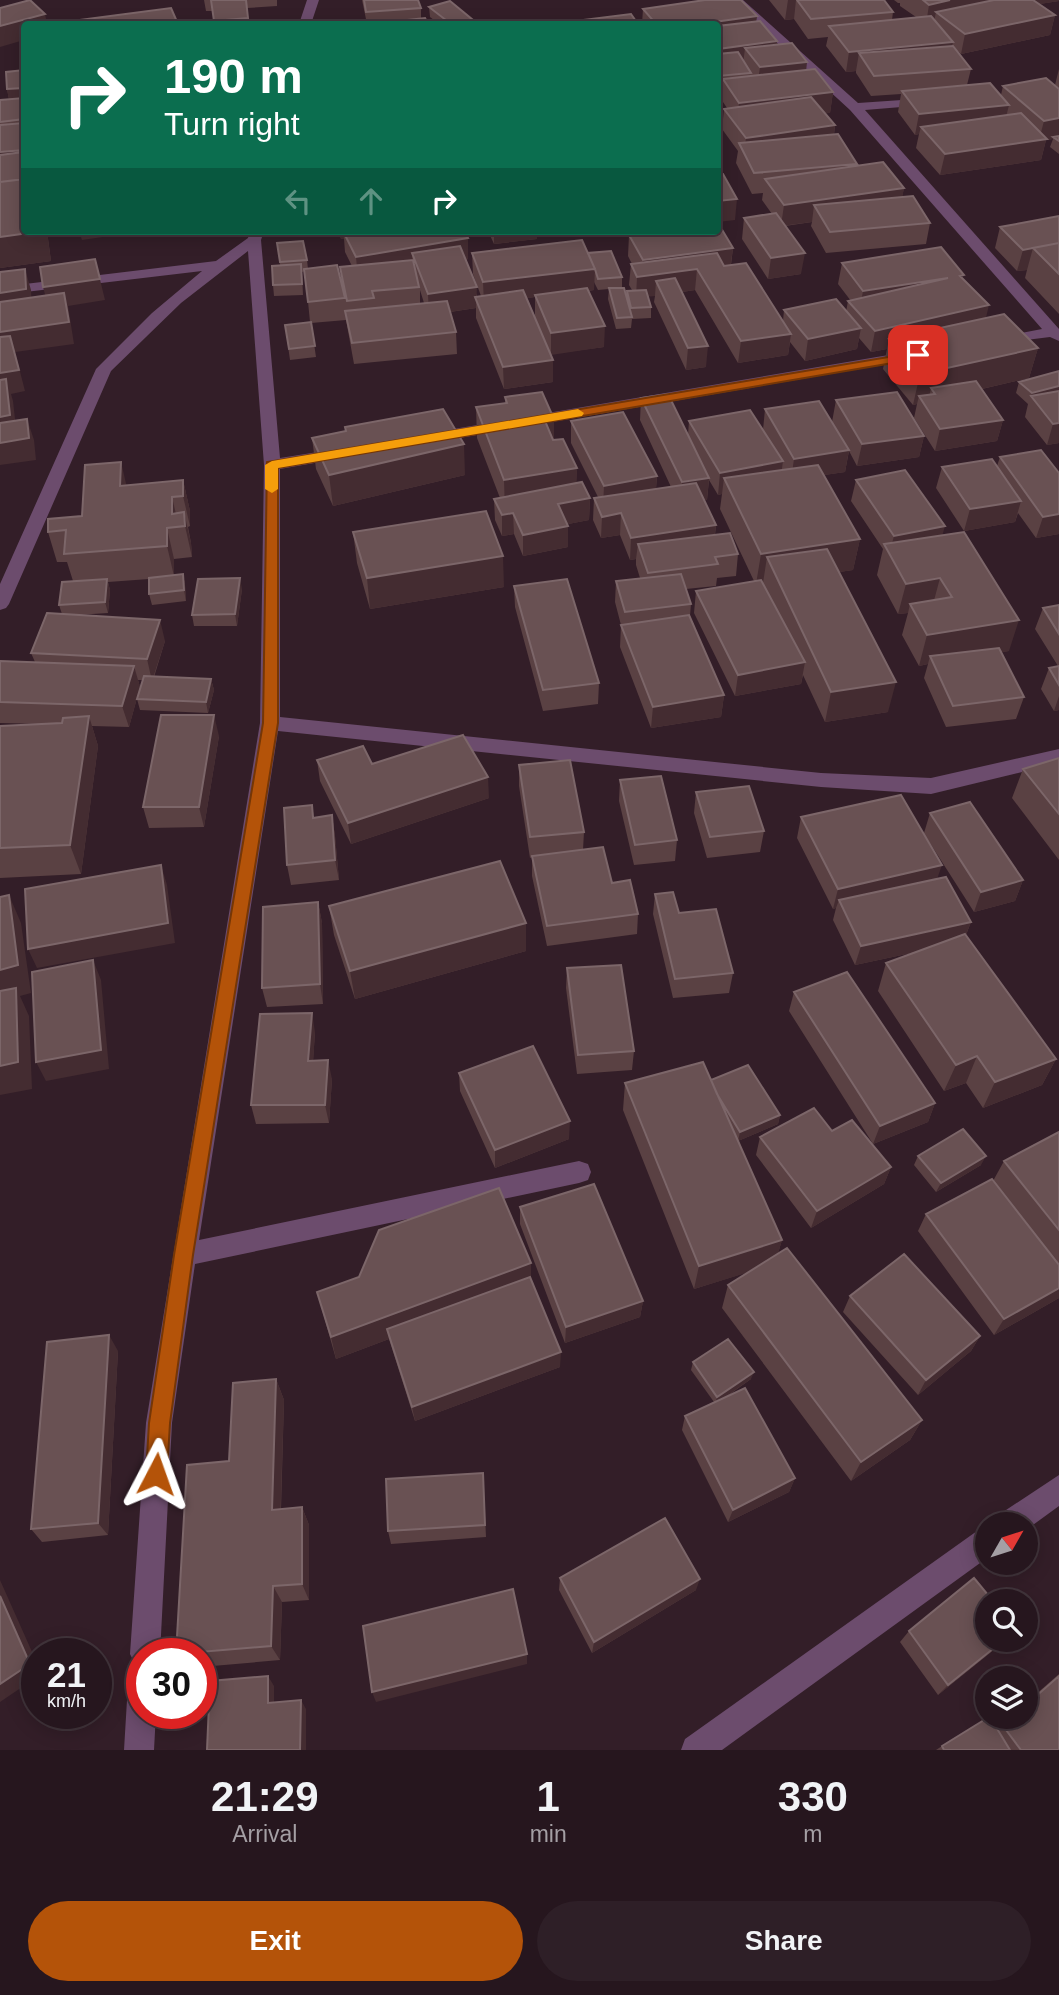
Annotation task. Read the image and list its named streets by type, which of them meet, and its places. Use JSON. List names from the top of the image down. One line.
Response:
{"north":"top right","page":{"turn":["190 m","Turn right"],"speed":"21 km/h","limit":"30","eta":["21:29","Arrival","1","min","330","m"],"buttons":["Exit","Share"]}}
